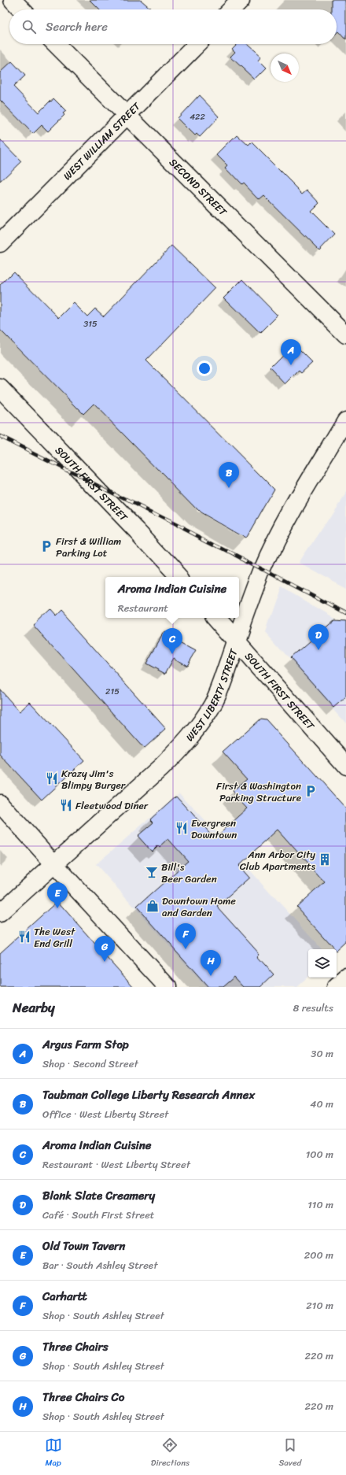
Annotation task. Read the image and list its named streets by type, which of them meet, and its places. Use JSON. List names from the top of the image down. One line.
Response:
{"streets":{"street":["WEST WILLIAM STREET","SECOND STREET","SOUTH FIRST STREET","WEST LIBERTY STREET"]},"crossings":[["WEST WILLIAM STREET","SECOND STREET"],["SOUTH FIRST STREET","WEST LIBERTY STREET"]],"places":{"parking":["First & William Parking Lot","First & Washington Parking Structure"],"restaurant":["Krazy Jim's Blimpy Burger","Fleetwood Diner","Evergreen Downtown","The West End Grill"],"building":["Ann Arbor City Club Apartments"],"bar":["Bill's Beer Garden"],"shop":["Downtown Home and Garden"]},"house_numbers":["422","315","215"],"north":"bottom right","page":{"search":"Search here","pins":["A","B","D","C","E","F","G","H"],"popup":["Aroma Indian Cuisine","Restaurant"],"heading":["Nearby","8 results"],"list":[{"mark":"A","name":"Argus Farm Stop","note":"Shop · Second Street","value":"30 m"},{"mark":"B","name":"Taubman College Liberty Research Annex","note":"Office · West Liberty Street","value":"40 m"},{"mark":"C","name":"Aroma Indian Cuisine","note":"Restaurant · West Liberty Street","value":"100 m"},{"mark":"D","name":"Blank Slate Creamery","note":"Café · South First Street","value":"110 m"},{"mark":"E","name":"Old Town Tavern","note":"Bar · South Ashley Street","value":"200 m"},{"mark":"F","name":"Carhartt","note":"Shop · South Ashley Street","value":"210 m"},{"mark":"G","name":"Three Chairs","note":"Shop · South Ashley Street","value":"220 m"},{"mark":"H","name":"Three Chairs Co","note":"Shop · South Ashley Street","value":"220 m"}],"nav":["Map","Directions","Saved"]}}
